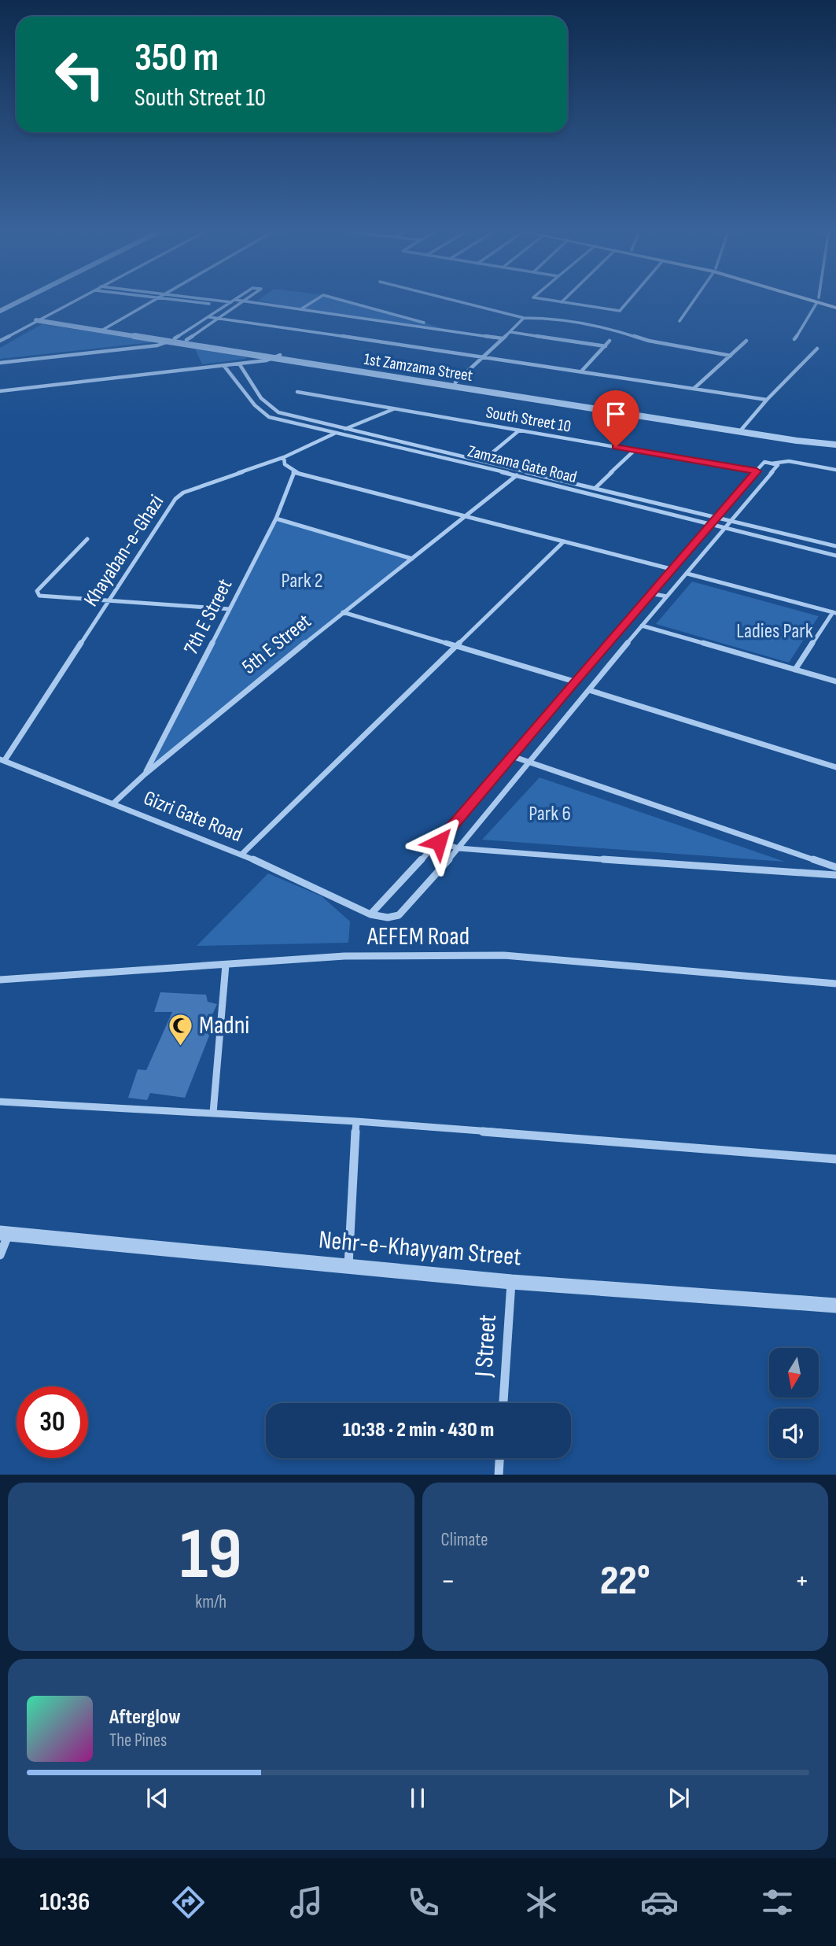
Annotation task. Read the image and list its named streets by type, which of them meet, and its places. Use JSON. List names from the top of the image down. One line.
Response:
{"streets":{"street":["1st Zamzama Street","South Street 10","Zamzama Gate Road","Khayaban-e-Ghazi","7th E Street","5th E Street","Gizri Gate Road","AEFEM Road","Nehr-e-Khayyam Street","J Street"]},"crossings":[["South Street 10","Khayaban-e-Ghazi"],["Zamzama Gate Road","Khayaban-e-Ghazi"],["Zamzama Gate Road","5th E Street"],["Khayaban-e-Ghazi","Gizri Gate Road"],["7th E Street","5th E Street"],["5th E Street","Gizri Gate Road"],["Nehr-e-Khayyam Street","J Street"]],"parks":["Park 2","Ladies Park","Park 6"],"places":{"mosque":["Madni"]},"north":"bottom","page":{"turn":["350 m","South Street 10"],"limit":"30","trip":"10:38 · 2 min · 430 m","tile":[["19","km/h"],"Climate"],"heat":["−","22°","+"],"song":["Afterglow","The Pines"],"tabs":"10:36"}}
